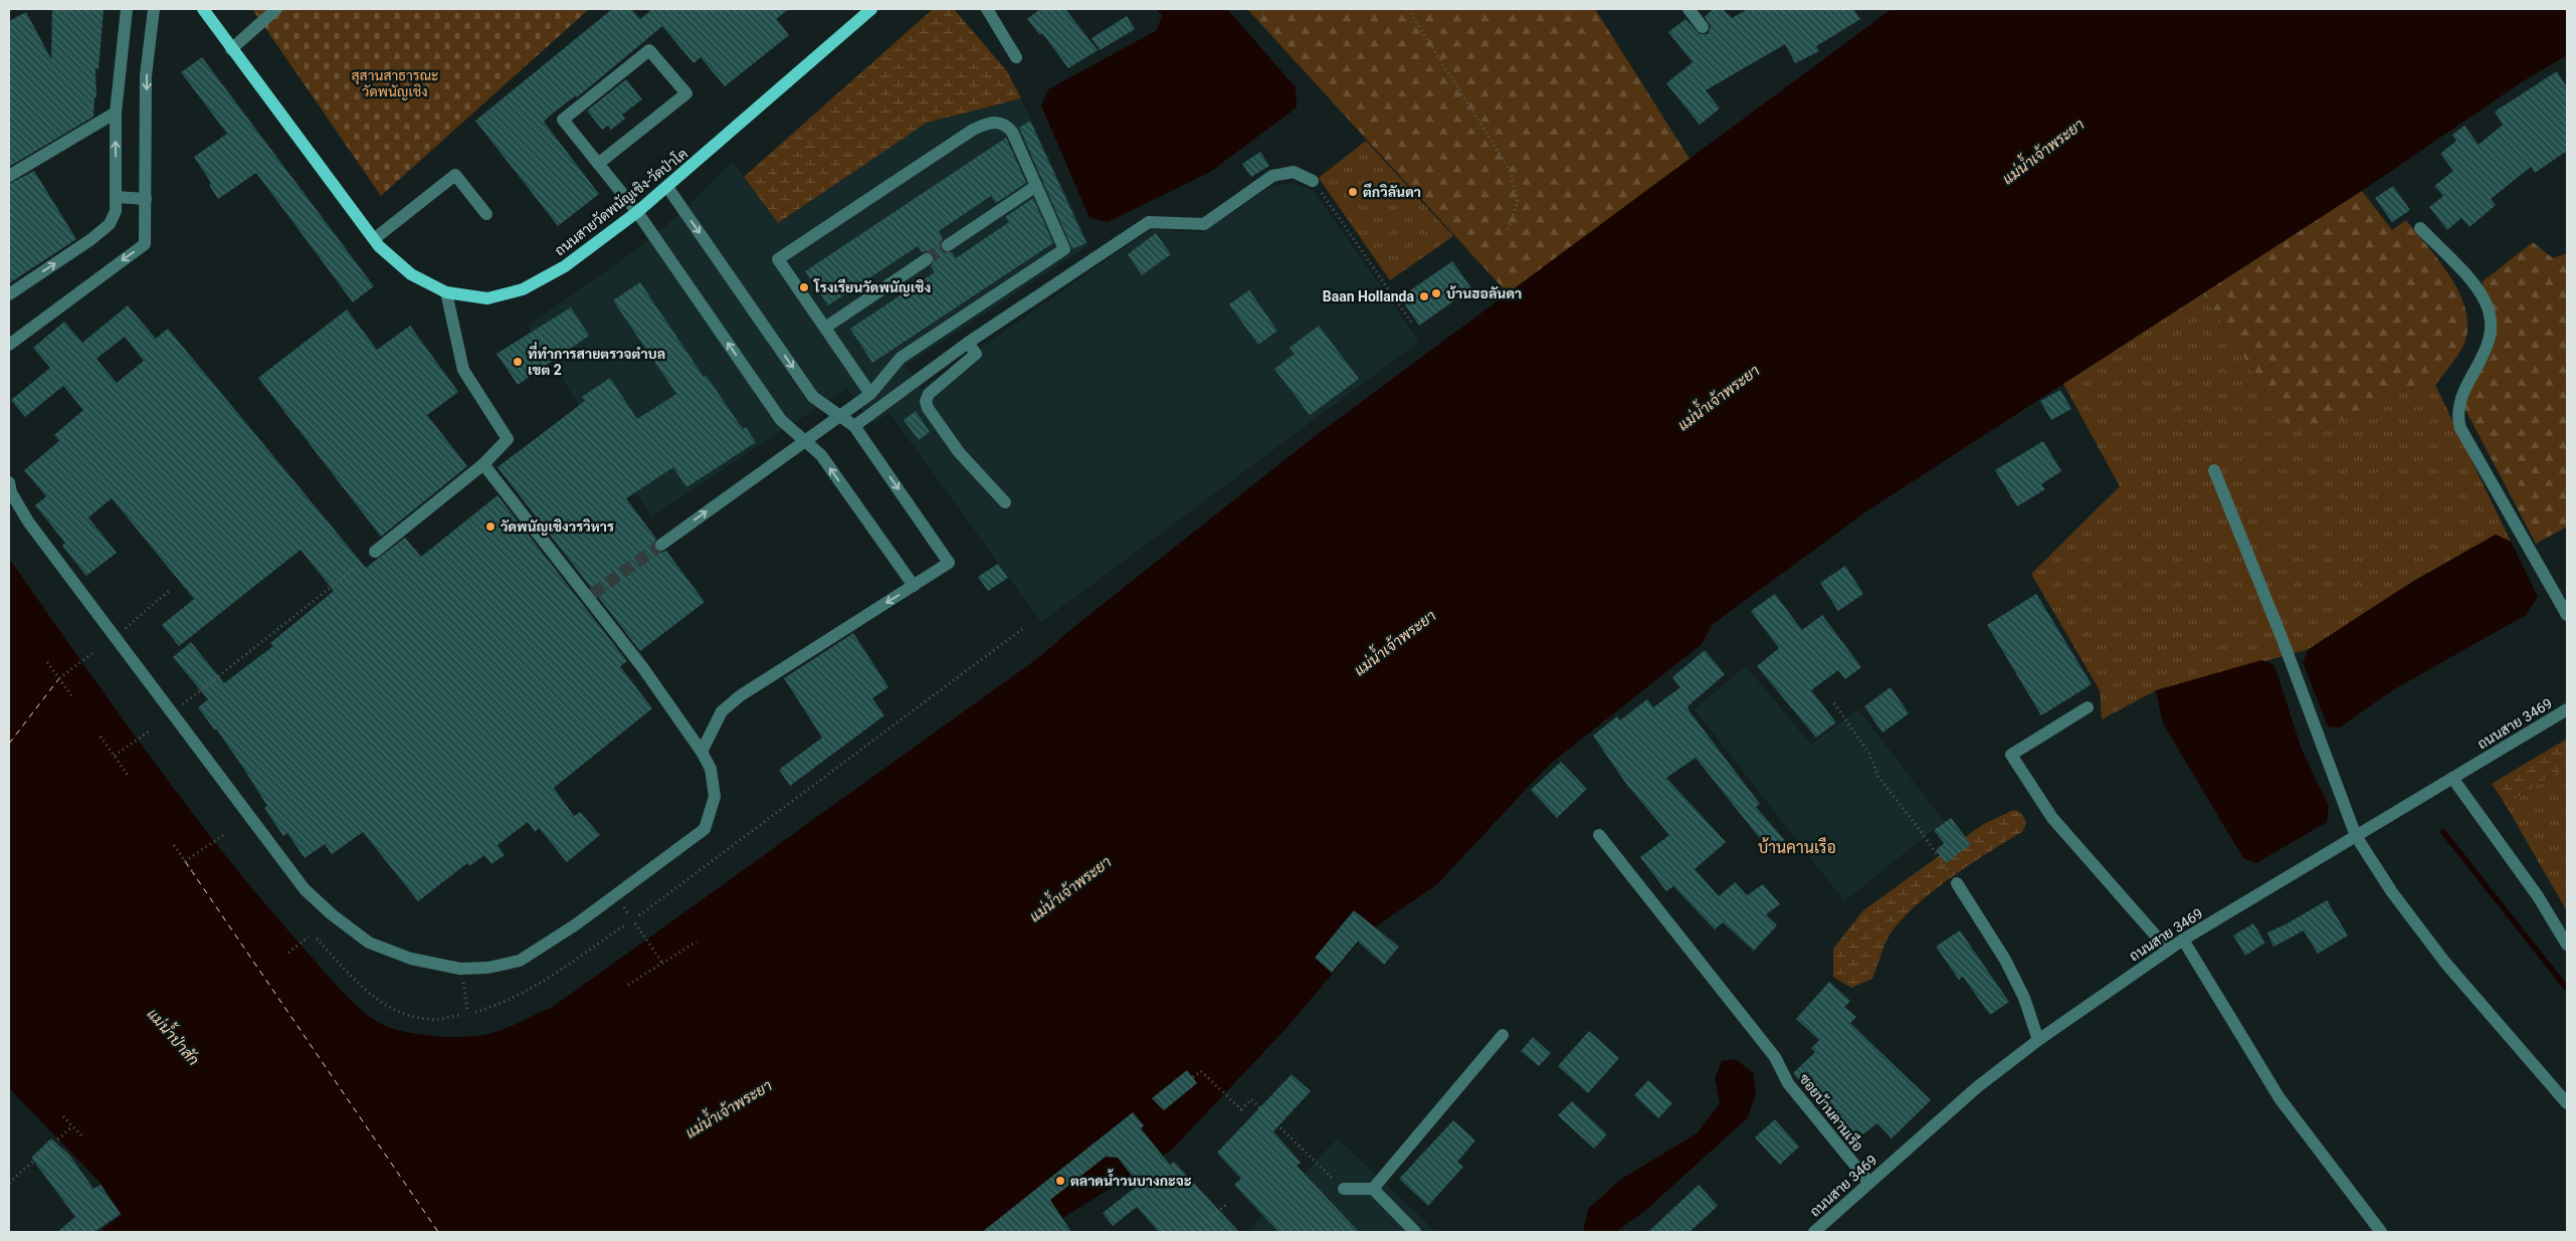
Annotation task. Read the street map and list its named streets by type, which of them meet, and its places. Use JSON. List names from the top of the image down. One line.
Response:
{"streets":{"main road":["ถนนสายวัดพนัญเชิง-วัดป่าโค"],"street":["ถนนสาย 3469","ซอยบ้านคานเรือ"]},"crossings":[["ถนนสาย 3469","ซอยบ้านคานเรือ"]],"districts":["บ้านคานเรือ"],"water":["แม่น้ำเจ้าพระยา","แม่น้ำป่าสัก"],"parks":["สุสานสาธารณะ วัดพนัญเชิง"],"places":["ตึกวิลันดา","โรงเรียนวัดพนัญเชิง","บ้านฮอลันดา","Baan Hollanda","ที่ทำการสายตรวจตำบล เขต 2","วัดพนัญเชิงวรวิหาร","ตลาดน้ำวนบางกะจะ"]}
